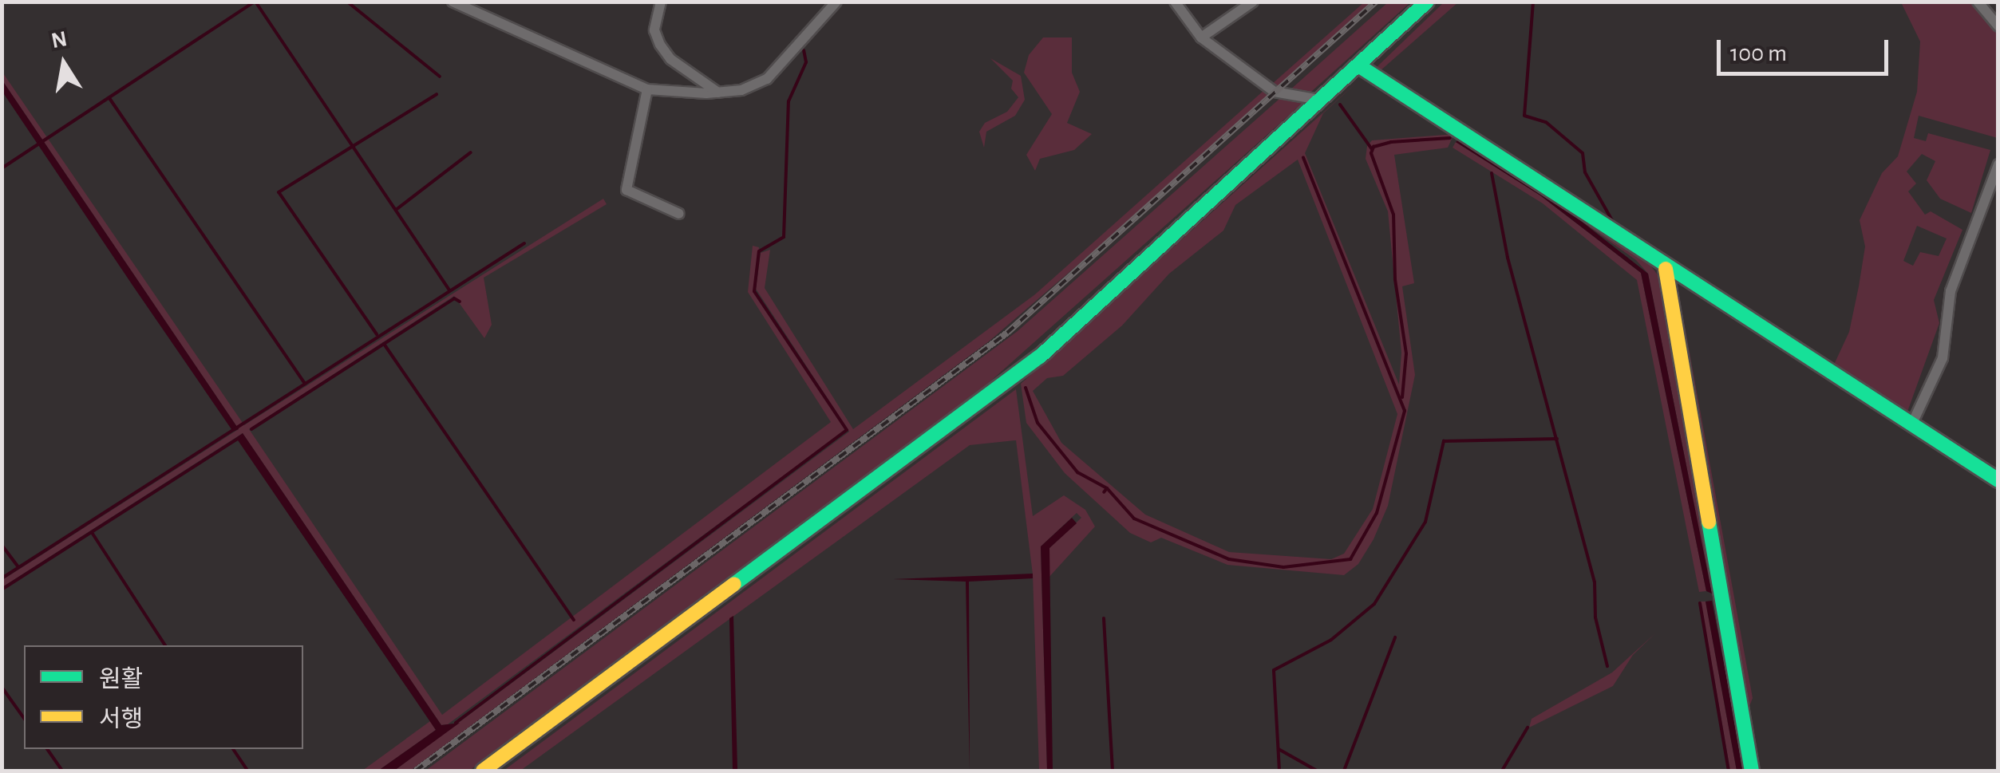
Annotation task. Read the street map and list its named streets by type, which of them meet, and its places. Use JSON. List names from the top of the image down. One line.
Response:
{"legend":["원활","서행"],"scale_bar":"100 m","north":"top"}
